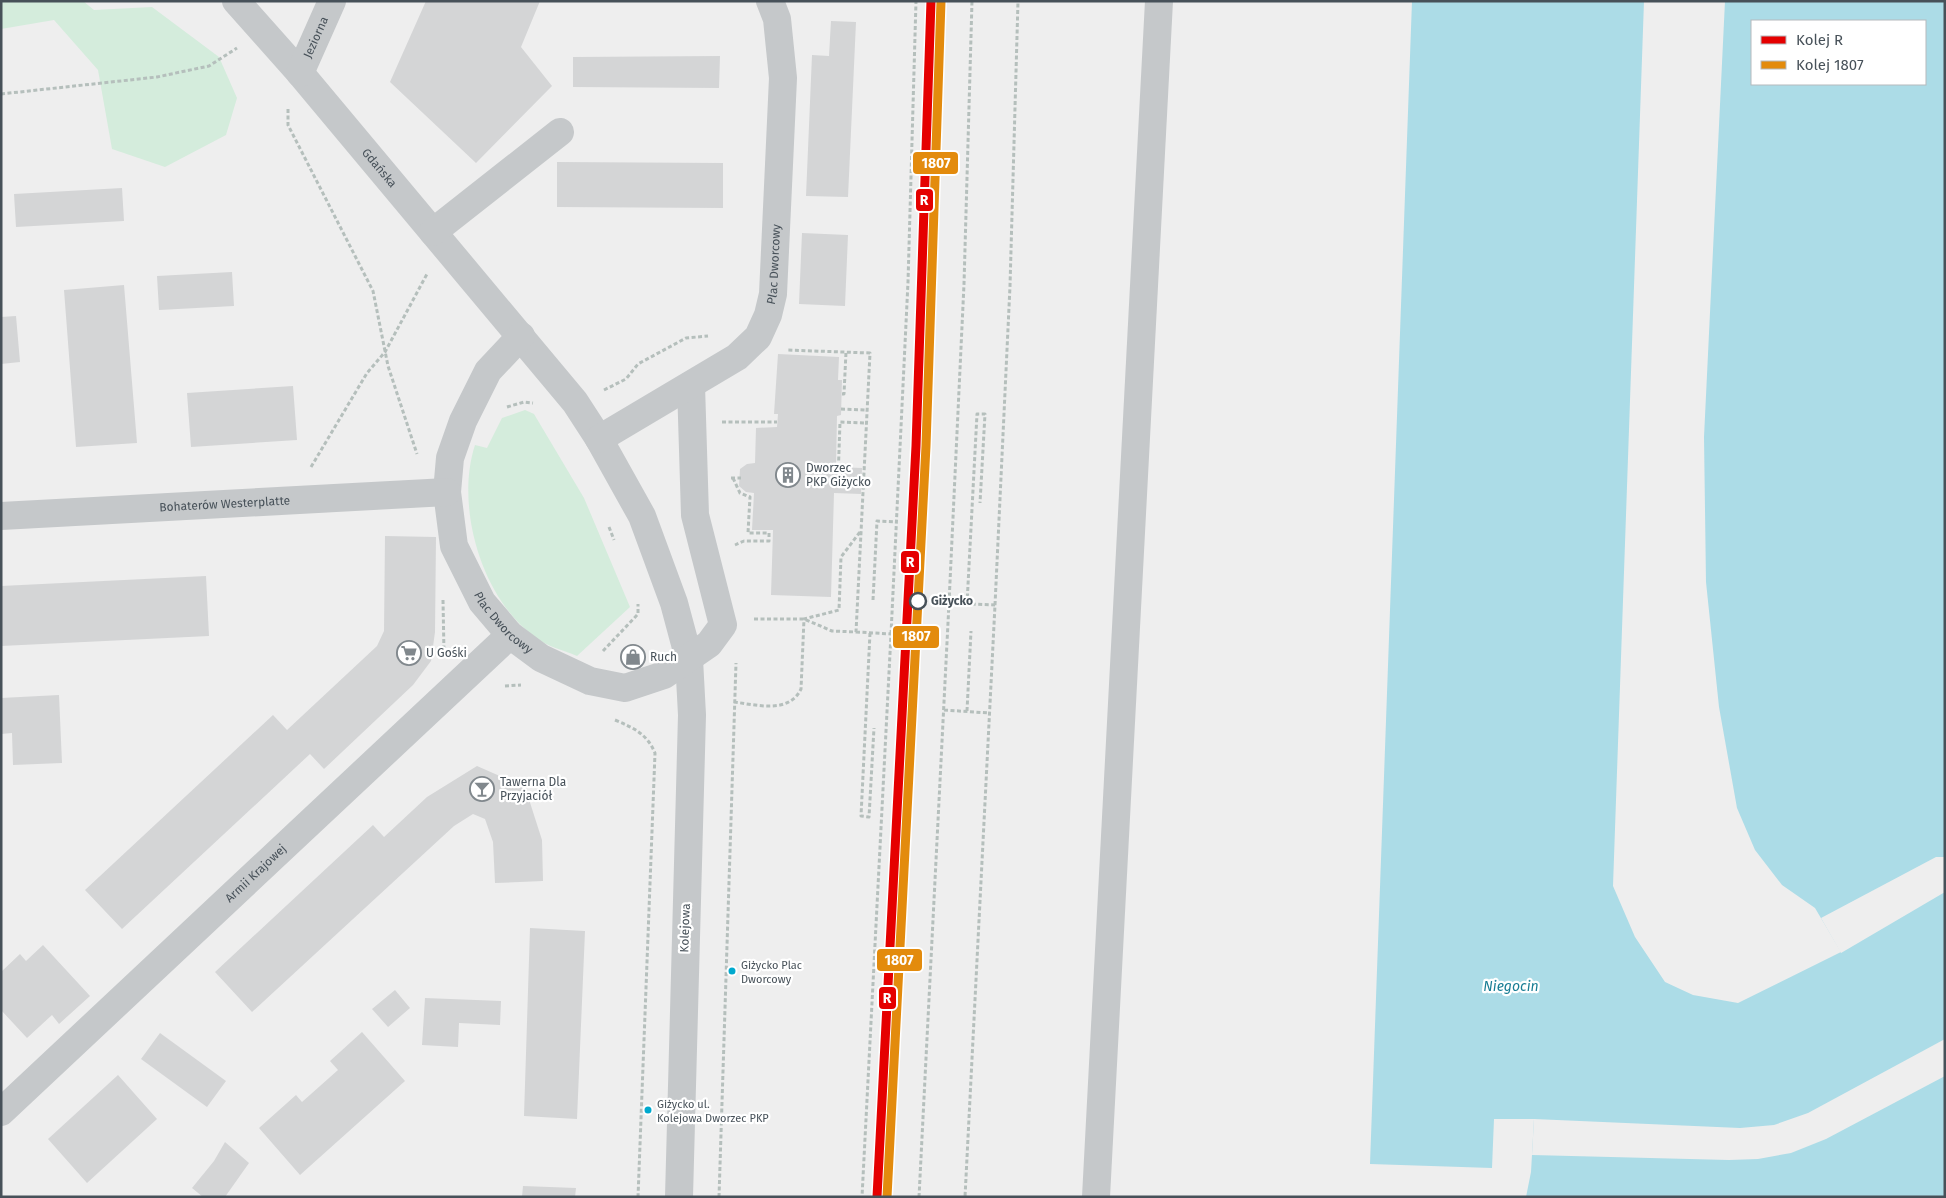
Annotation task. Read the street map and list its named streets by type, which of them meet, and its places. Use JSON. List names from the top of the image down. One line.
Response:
{"streets":{"street":["Jeziorna","Gdańska","Plac Dworcowy","Bohaterów Westerplatte","Armii Krajowej","Kolejowa"]},"crossings":[["Jeziorna","Gdańska"],["Gdańska","Plac Dworcowy"],["Plac Dworcowy","Bohaterów Westerplatte"],["Plac Dworcowy","Armii Krajowej"],["Plac Dworcowy","Kolejowa"]],"water":["Niegocin"],"places":{"building":["Dworzec PKP Giżycko"],"other":["Giżycko","Giżycko Plac Dworcowy","Giżycko ul. Kolejowa Dworzec PKP"],"supermarket":["U Gośki"],"shop":["Ruch"],"bar":["Tawerna Dla Przyjaciół"]},"lines":["rail line R","rail line 1807"],"legend":["Kolej R","Kolej 1807"]}
